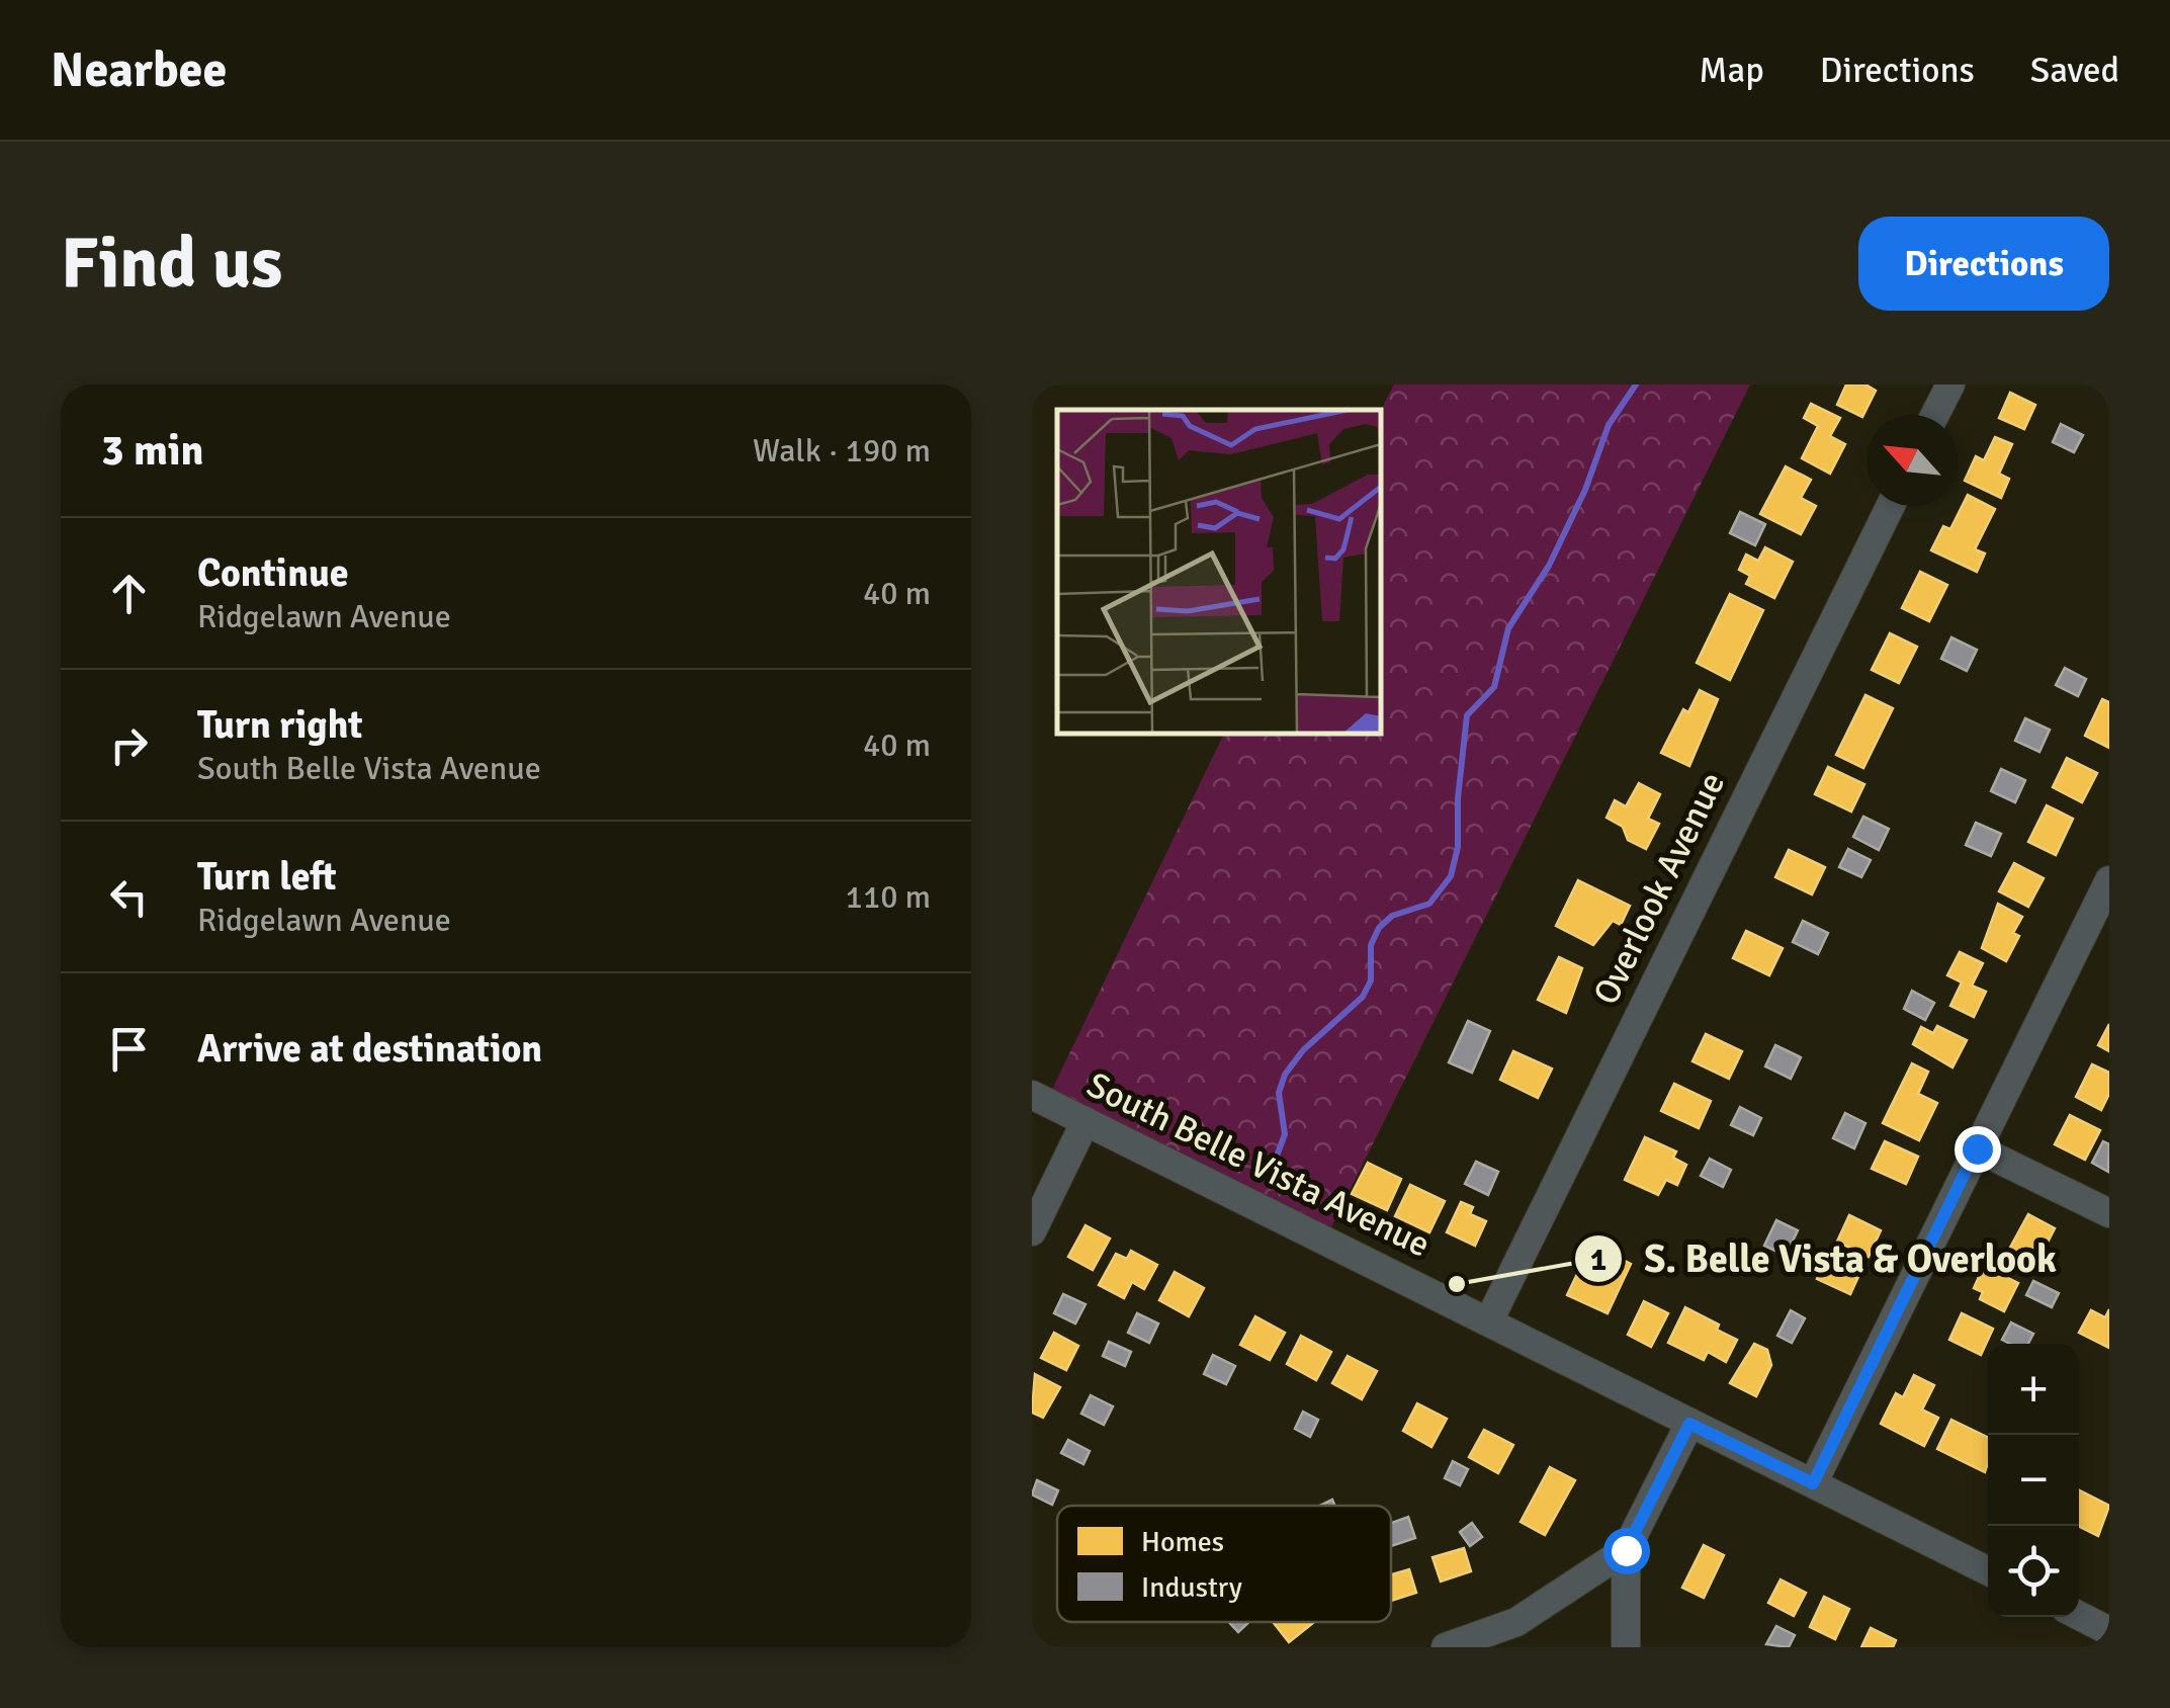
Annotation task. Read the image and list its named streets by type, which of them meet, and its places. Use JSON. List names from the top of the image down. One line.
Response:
{"streets":{"street":["Overlook Avenue","South Belle Vista Avenue"]},"crossings":[["Overlook Avenue","South Belle Vista Avenue"]],"places":["S. Belle Vista & Overlook"],"legend":["Homes","Industry"],"north":"top left","page":{"header":"Nearbee","nav":["Map","Directions","Saved"],"buttons":"Directions","title":"Find us","heading":["3 min","Walk · 190 m"],"list":[["Continue","Ridgelawn Avenue","40 m"],["Turn right","South Belle Vista Avenue","40 m"],["Turn left","Ridgelawn Avenue","110 m"],"Arrive at destination"],"map_buttons":["+","−"]}}
